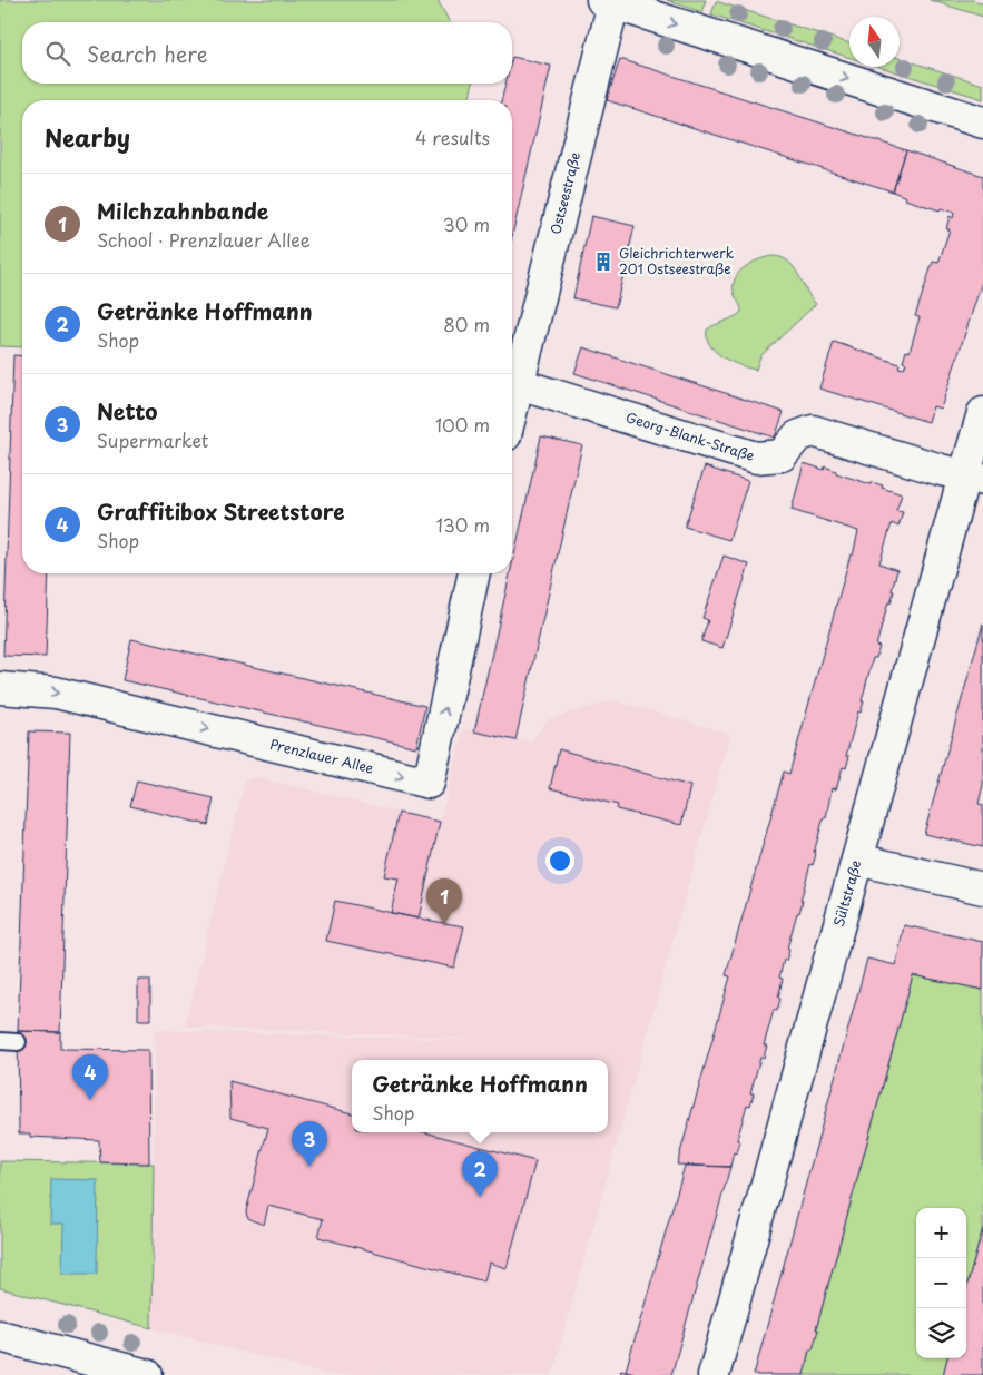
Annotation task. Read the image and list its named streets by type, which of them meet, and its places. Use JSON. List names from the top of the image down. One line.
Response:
{"streets":{"street":["Ostseestraße","Georg-Blank-Straße","Prenzlauer Allee","Sültstraße"]},"crossings":[["Ostseestraße","Georg-Blank-Straße"],["Georg-Blank-Straße","Sültstraße"]],"one_way":["Ostseestraße"],"places":{"building":["Gleichrichterwerk 201 Ostseestraße"]},"north":"top","page":{"search":"Search here","heading":["Nearby","4 results"],"list":[{"mark":"1","name":"Milchzahnbande","note":"School · Prenzlauer Allee","value":"30 m"},{"mark":"2","name":"Getränke Hoffmann","note":"Shop","value":"80 m"},{"mark":"3","name":"Netto","note":"Supermarket","value":"100 m"},{"mark":"4","name":"Graffitibox Streetstore","note":"Shop","value":"130 m"}],"pins":["1","4","3","2"],"popup":["Getränke Hoffmann","Shop"],"map_buttons":["+","−"]}}
